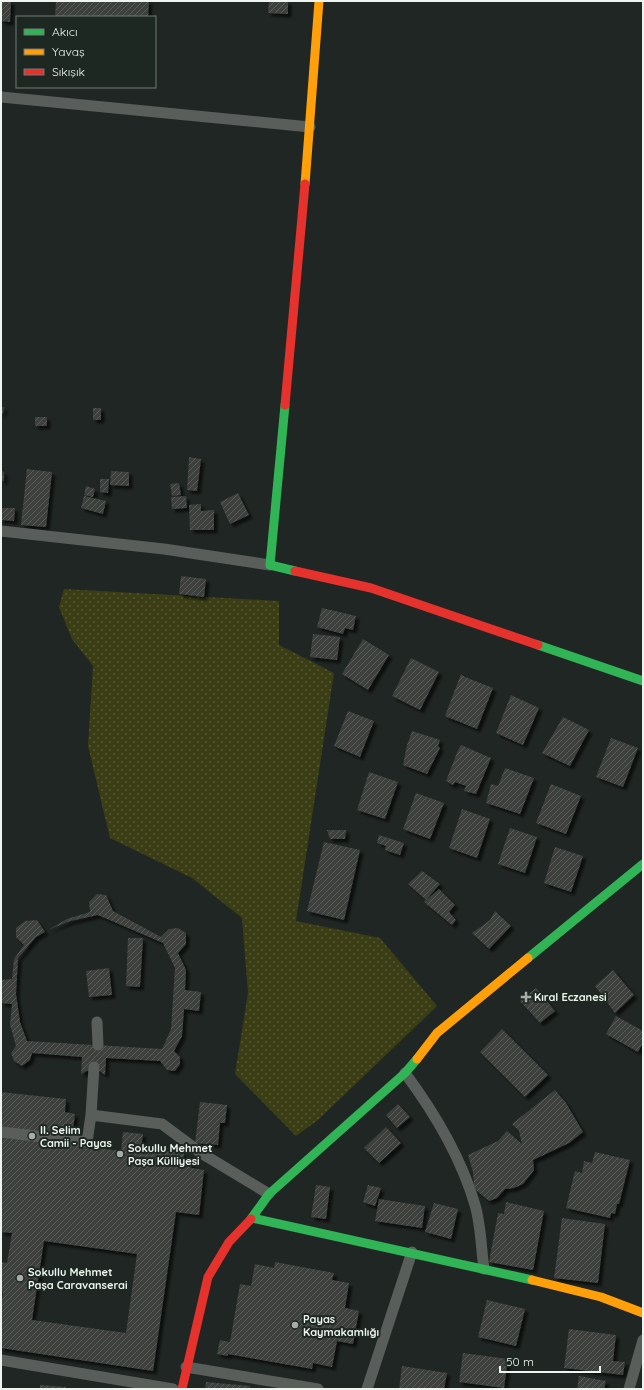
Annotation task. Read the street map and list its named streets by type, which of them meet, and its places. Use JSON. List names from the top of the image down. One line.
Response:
{"places":{"health":["Kıral Eczanesi"],"other":["II. Selim Camii - Payas","Sokullu Mehmet Paşa Külliyesi","Sokullu Mehmet Paşa Caravanserai","Payas Kaymakamlığı"]},"legend":["Akıcı","Yavaş","Sıkışık"],"scale_bar":"50 m"}
